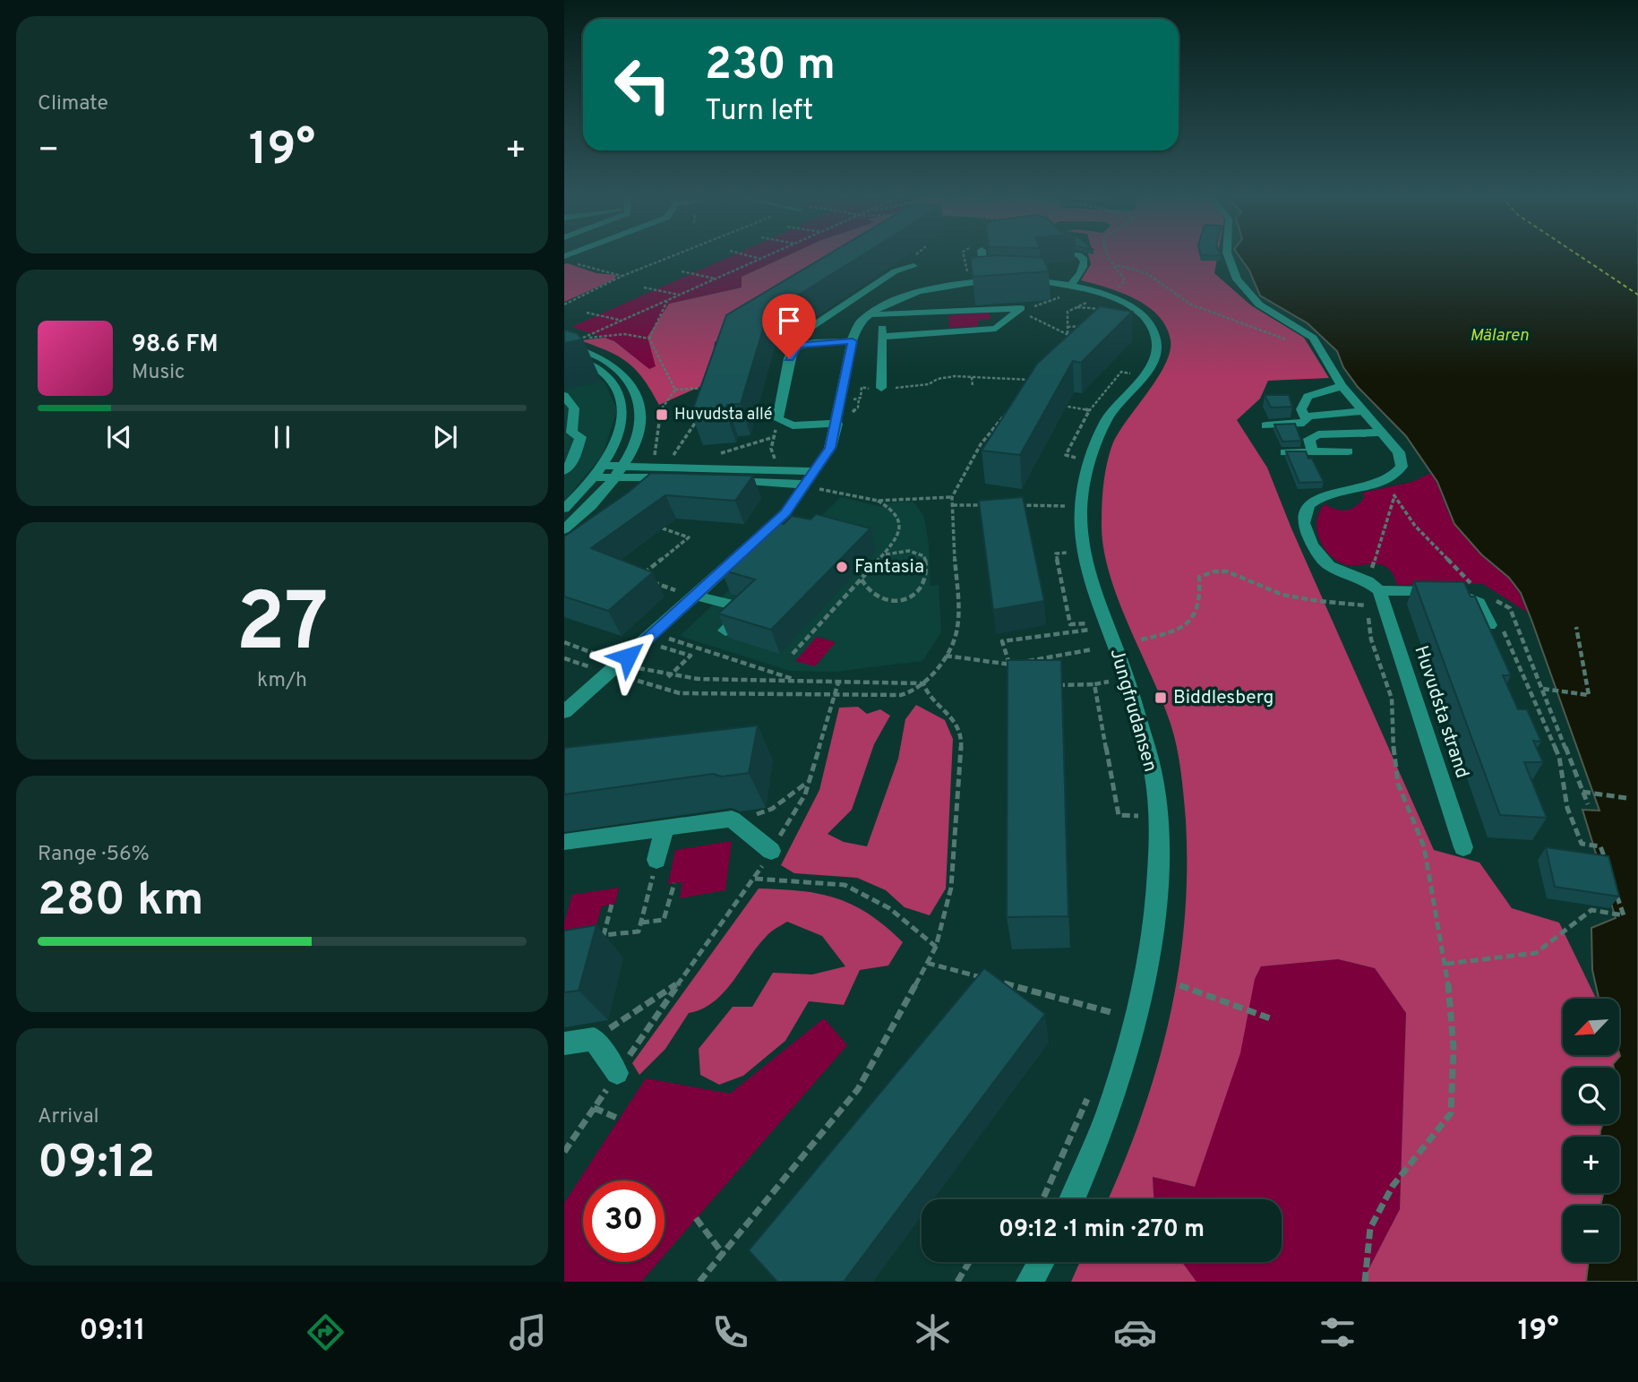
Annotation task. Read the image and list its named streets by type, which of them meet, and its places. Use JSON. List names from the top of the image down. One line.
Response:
{"streets":{"street":["Jungfrudansen","Huvudsta strand"]},"water":["Mälaren"],"places":{"transit":["Huvudsta allé","Biddlesberg"],"other":["Fantasia"]},"north":"bottom left","page":{"tile":["Climate",["27","km/h"],["Range · 56%","280 km"],["Arrival","09:12"]],"turn":["230 m","Turn left"],"heat":["−","19°","+"],"song":["98.6 FM","Music"],"map_buttons":["+","−"],"limit":"30","trip":"09:12 · 1 min · 270 m","tabs":["09:11","19°"]}}
